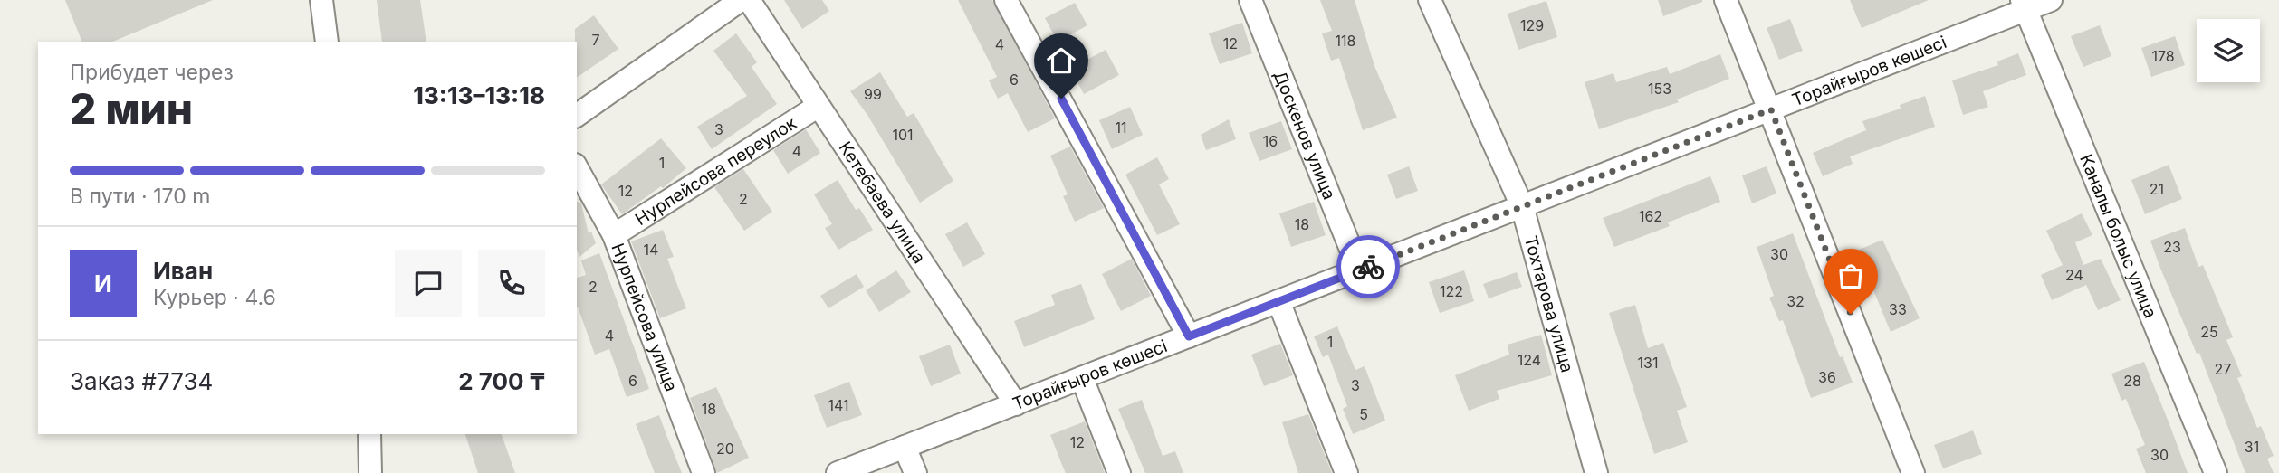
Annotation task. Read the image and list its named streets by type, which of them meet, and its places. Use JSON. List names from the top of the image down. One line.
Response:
{"streets":{"street":["Торайғыров көшесі","Доскенов улица","Нурпейсова переулок","Кетебаева улица","Каналы болыс улица","Тохтарова улица","Нурпейсова улица"]},"crossings":[["Торайғыров көшесі","Доскенов улица"],["Торайғыров көшесі","Кетебаева улица"],["Торайғыров көшесі","Каналы болыс улица"],["Торайғыров көшесі","Тохтарова улица"],["Нурпейсова переулок","Кетебаева улица"],["Нурпейсова переулок","Нурпейсова улица"]],"house_numbers":["129","7","118","12","4","178","6","153","99","11","3","101","16","4","1","21","12","2","162","18","23","14","30","24","2","122","32","33","25","4","1","124","131","27","36","6","28","3","141","18","5","12","31","20","30"],"page":{"heading":["2 мин","Прибудет через","13:13–13:18"],"panel":["Иван","Курьер · 4.6","Заказ #7734","2 700 ₸"],"bar":"В пути · 170 m","round":"И"}}
